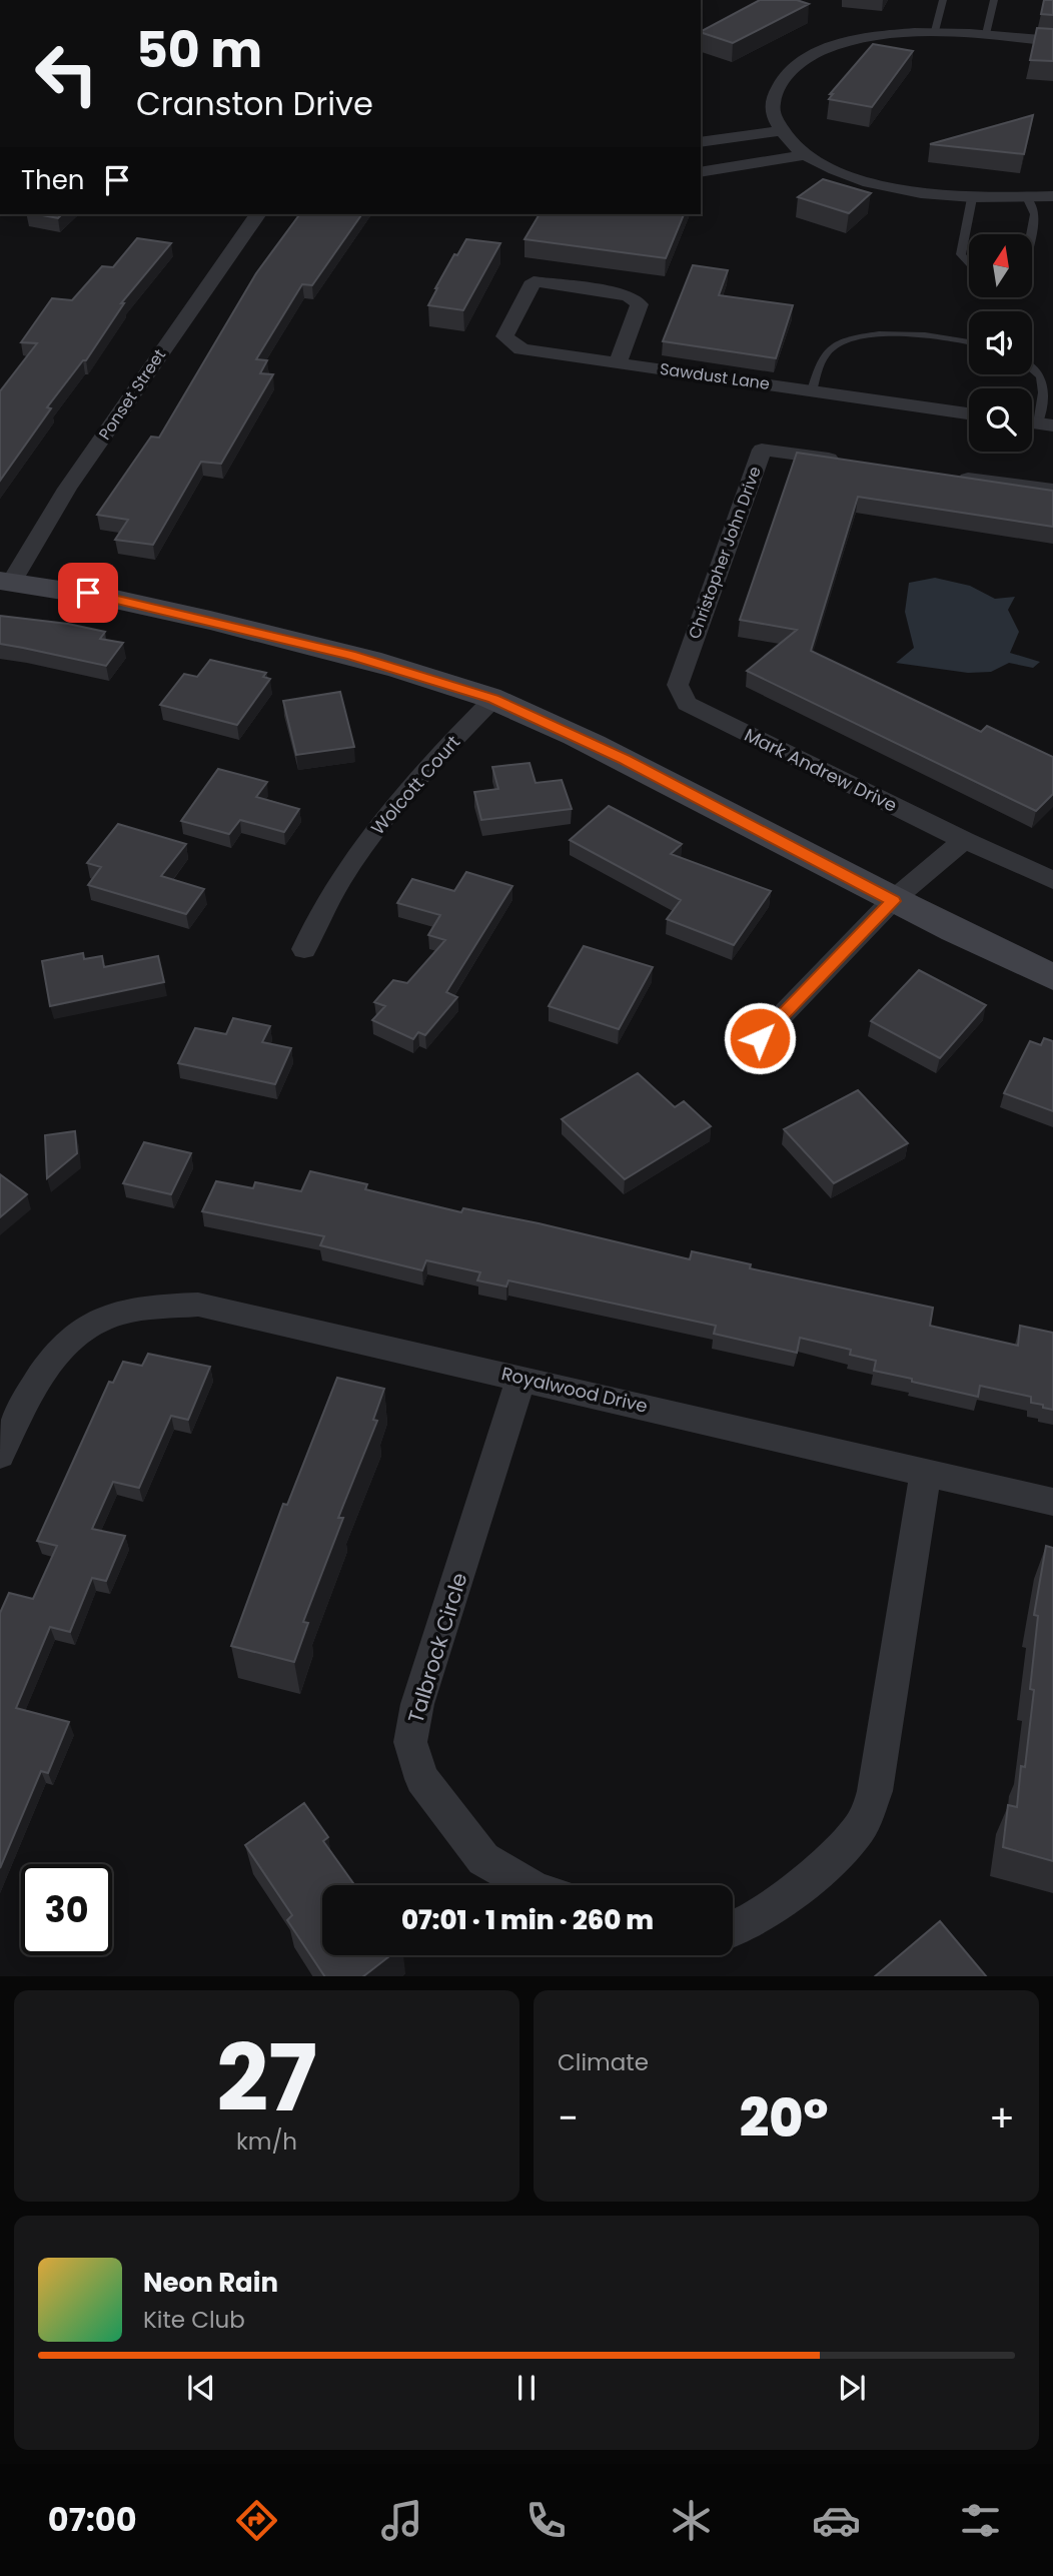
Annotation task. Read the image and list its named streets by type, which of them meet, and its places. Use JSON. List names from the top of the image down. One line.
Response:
{"streets":{"street":["Sawdust Lane","Ponset Street","Christopher John Drive","Mark Andrew Drive","Wolcott Court","Royalwood Drive","Talbrock Circle"]},"crossings":[["Christopher John Drive","Mark Andrew Drive"],["Royalwood Drive","Talbrock Circle"]],"north":"top","page":{"turn":["50 m","Cranston Drive"],"then":"Then","limit":"30","trip":"07:01 · 1 min · 260 m","tile":[["27","km/h"],"Climate"],"heat":["−","20°","+"],"song":["Neon Rain","Kite Club"],"tabs":"07:00"}}
